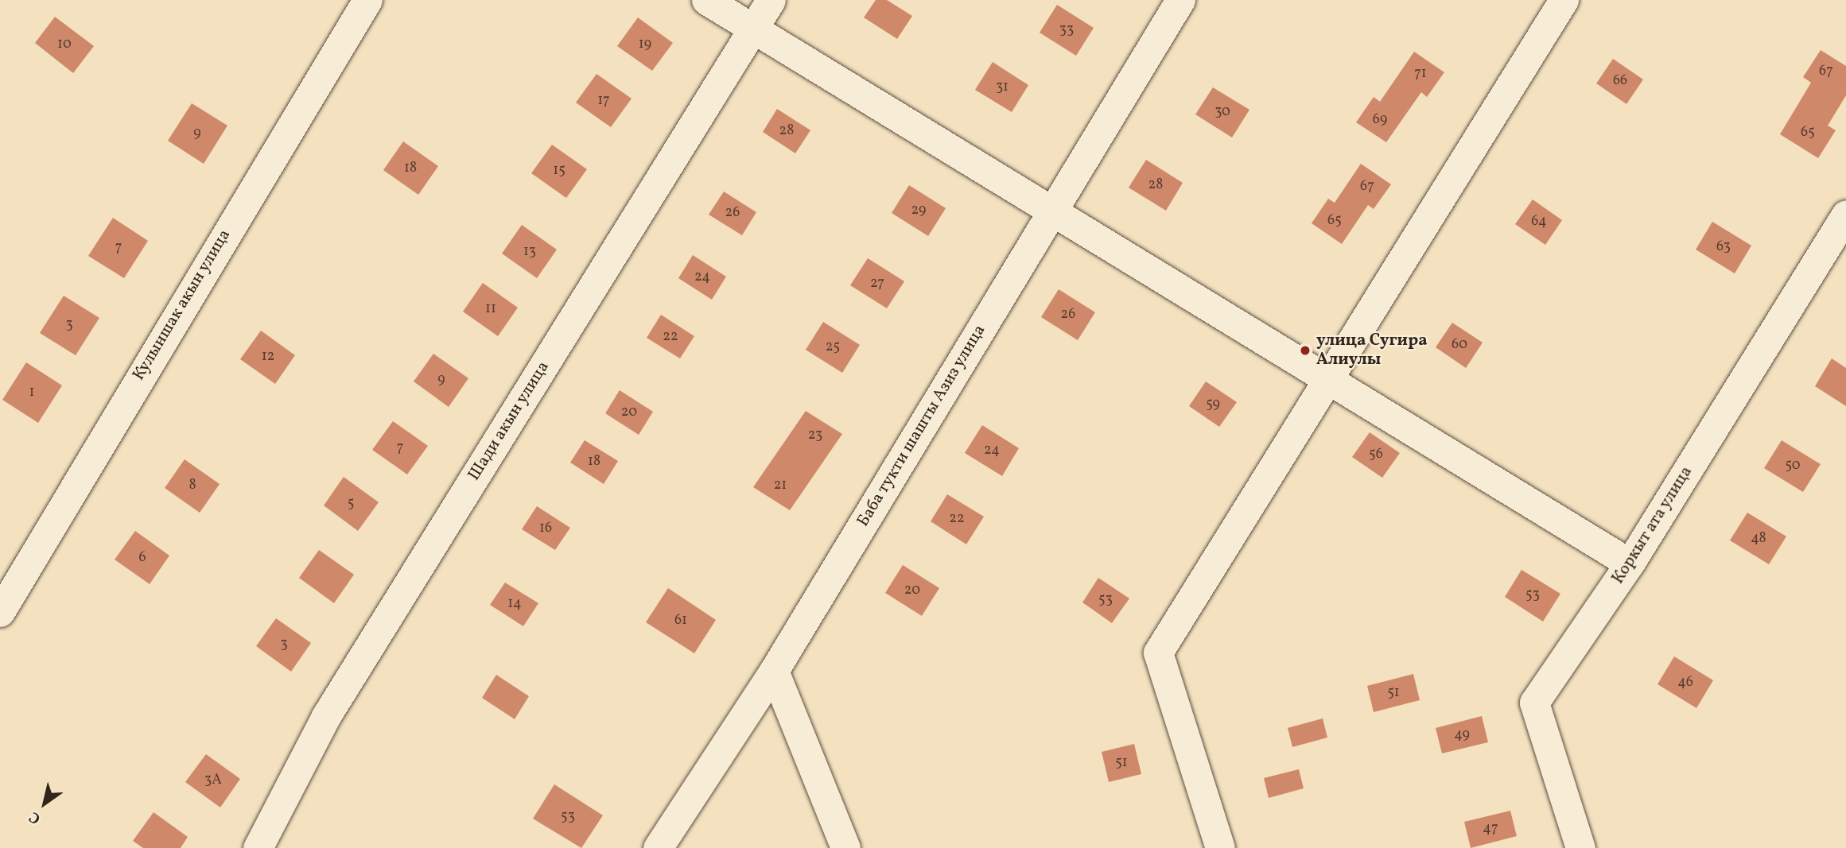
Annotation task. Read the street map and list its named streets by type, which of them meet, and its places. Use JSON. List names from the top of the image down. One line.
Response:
{"streets":{"street":["Кулыншак акын улица","Шади акын улица","Баба тукти шашты Азиз улица","Коркыт ата улица"]},"places":["улица Сугира Алиулы"],"house_numbers":["33","10","19","67","71","66","31","17","30","69","28","65","9","18","15","28","67","29","26","65","64","63","7","13","24","27","11","26","3","22","60","25","12","9","1","59","20","23","7","24","56","18","50","8","21","5","22","16","48","6","20","53","53","14","61","3","46","51","49","51","3А","53","47"],"north":"bottom left"}
